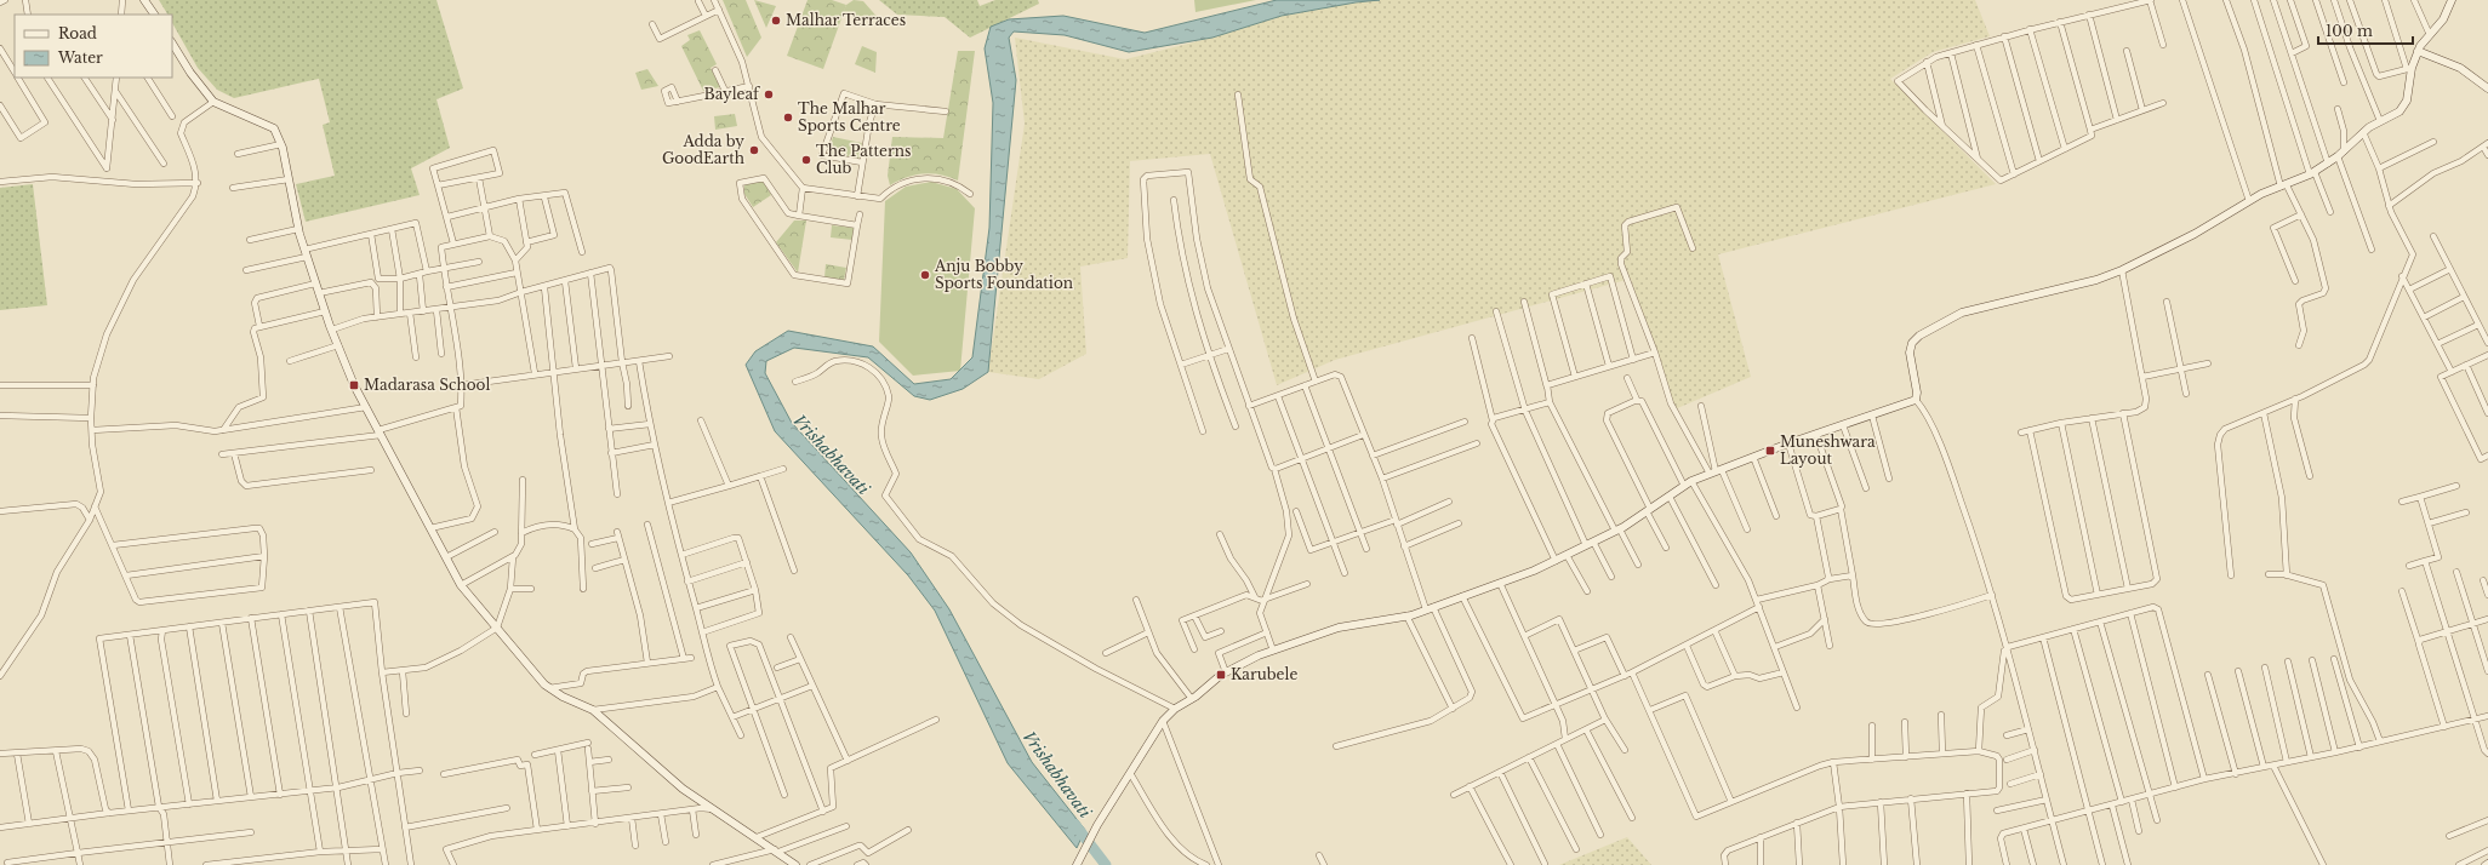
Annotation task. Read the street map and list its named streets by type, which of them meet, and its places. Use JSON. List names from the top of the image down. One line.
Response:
{"water":["Vrishabhavati"],"places":{"other":["Malhar Terraces","Bayleaf","The Malhar Sports Centre","Adda by GoodEarth","The Patterns Club","Anju Bobby Sports Foundation"],"transit":["Madarasa School","Muneshwara Layout","Karubele"]},"legend":["Road","Water"],"scale_bar":"100 m"}
